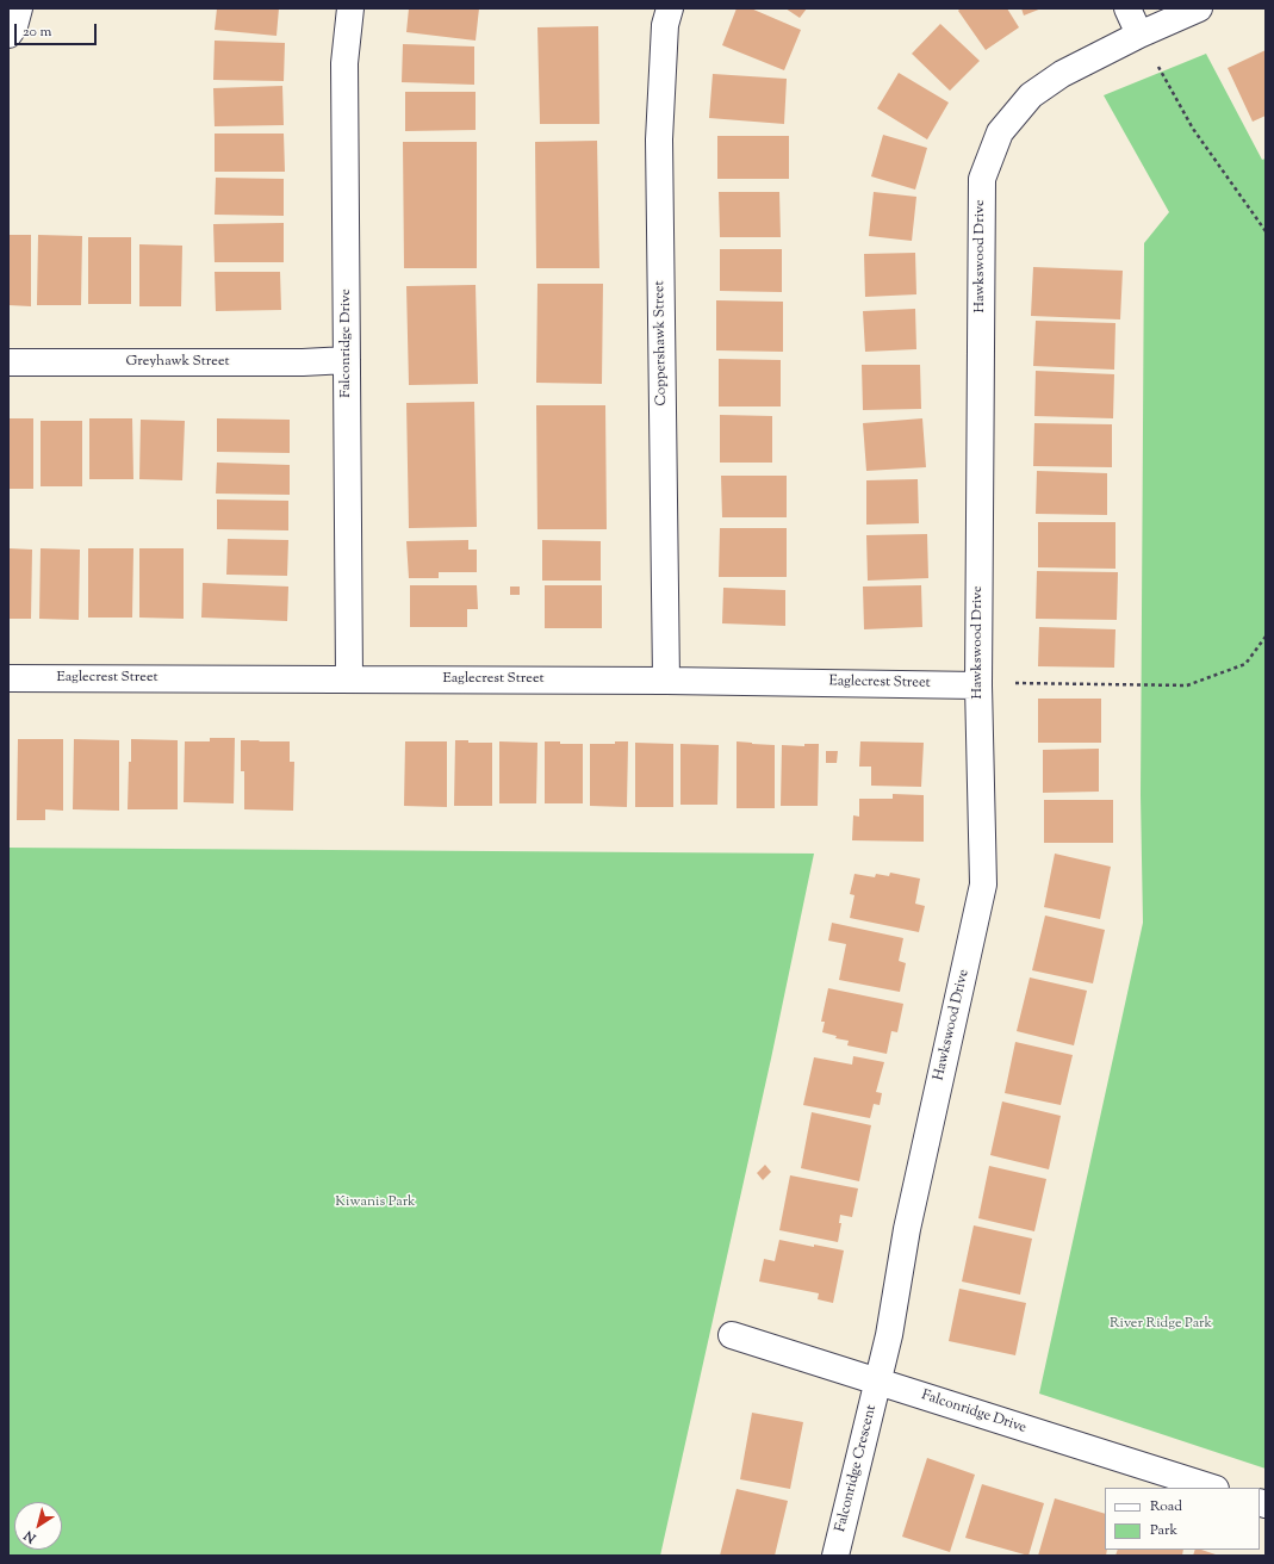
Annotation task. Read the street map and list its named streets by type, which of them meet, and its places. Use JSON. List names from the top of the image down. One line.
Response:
{"streets":{"street":["Hawkswood Drive","Falconridge Drive","Coppershawk Street","Greyhawk Street","Eaglecrest Street","Falconridge Crescent"]},"crossings":[["Hawkswood Drive","Falconridge Drive"],["Hawkswood Drive","Eaglecrest Street"],["Hawkswood Drive","Falconridge Crescent"],["Falconridge Drive","Greyhawk Street"],["Falconridge Drive","Eaglecrest Street"],["Falconridge Drive","Falconridge Crescent"],["Coppershawk Street","Eaglecrest Street"]],"parks":["Kiwanis Park","River Ridge Park"],"legend":["Road","Park"],"scale_bar":"20 m","north":"bottom left"}
